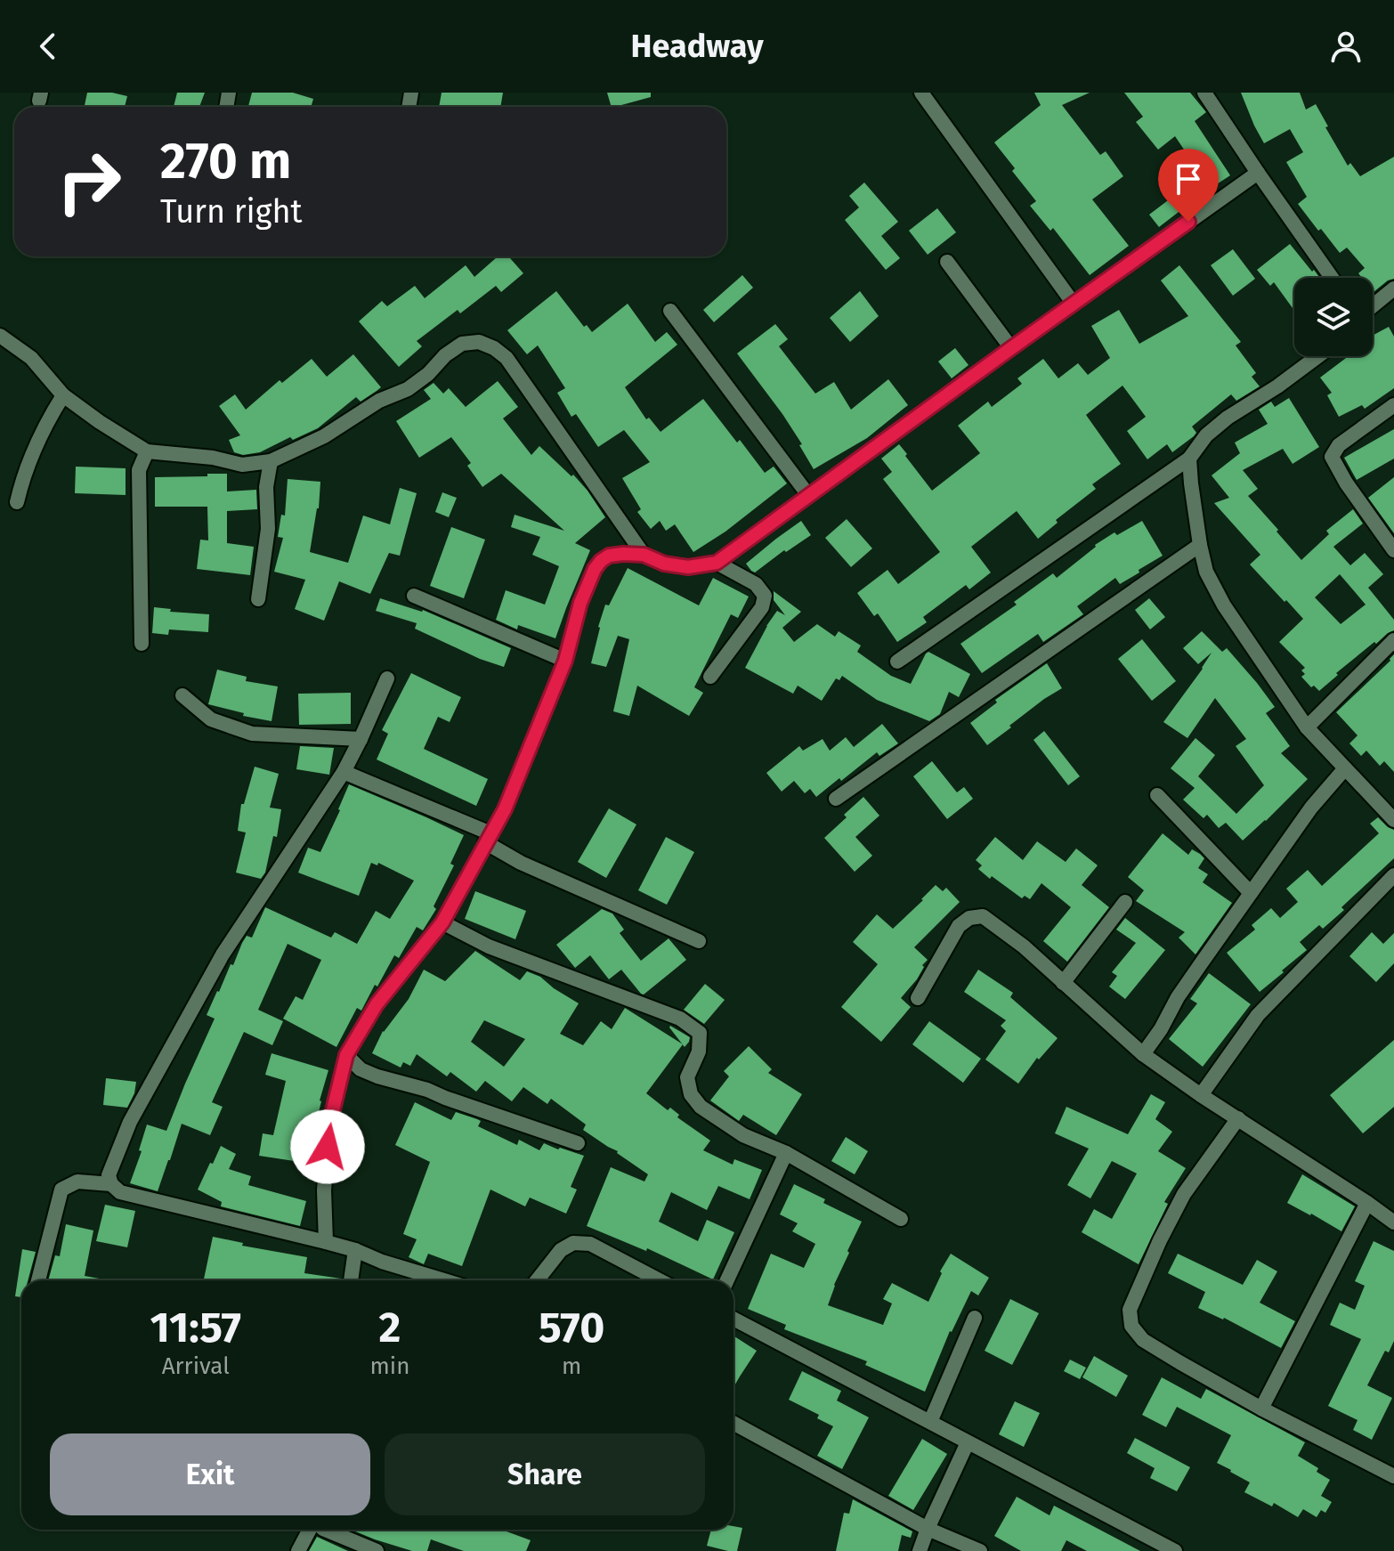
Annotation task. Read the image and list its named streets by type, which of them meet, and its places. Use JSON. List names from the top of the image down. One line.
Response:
{"page":{"header":"Headway","turn":["270 m","Turn right"],"eta":["11:57","Arrival","2","min","570","m"],"buttons":["Exit","Share"]}}
